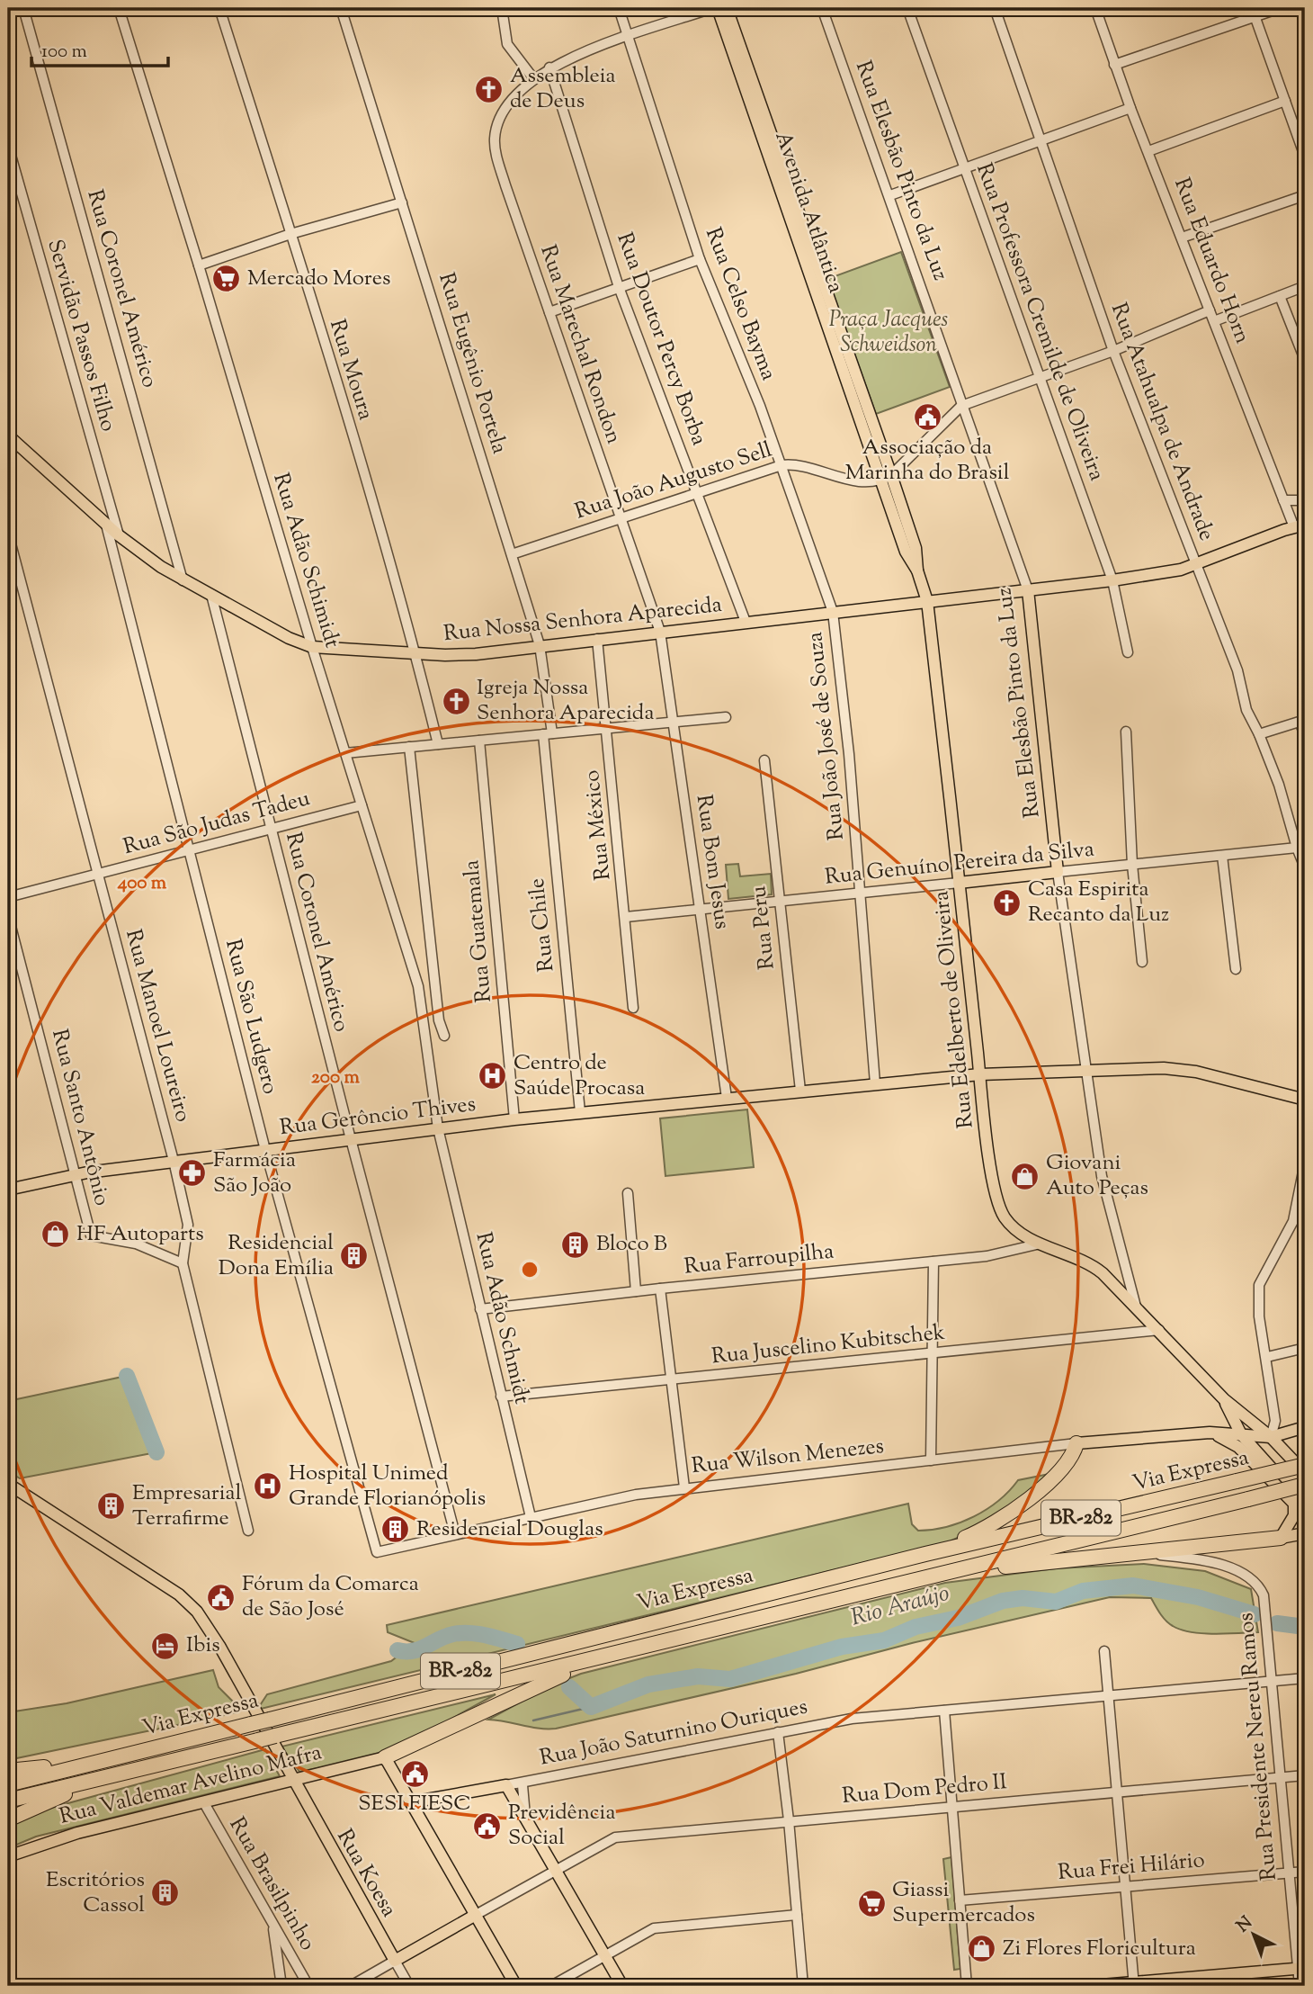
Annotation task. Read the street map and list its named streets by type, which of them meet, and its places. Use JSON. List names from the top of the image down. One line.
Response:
{"streets":{"highway":["Via Expressa","BR-282"],"main road":["Rua Elesbão Pinto da Luz","Avenida Atlântica","Rua Nossa Senhora Aparecida","Rua Genuíno Pereira da Silva","Rua Edelberto de Oliveira","Rua Gerôncio Thives","Rua Wilson Menezes","Rua João Saturnino Ouriques","Rua Valdemar Avelino Mafra","Rua Koesa"],"street":["Rua Eduardo Horn","Rua Coronel Américo","Rua Celso Bayma","Rua Professora Cremilde de Oliveira","Servidão Passos Filho","Rua Doutor Percy Borba","Rua Marechal Rondon","Rua Eugênio Portela","Rua Moura","Rua Atahualpa de Andrade","Rua João Augusto Sell","Rua Adão Schimidt","Rua João José de Souza","Rua São Judas Tadeu","Rua México","Rua Bom Jesus","Rua Chile","Rua Peru","Rua Guatemala","Rua São Ludgero","Rua Manoel Loureiro","Rua Santo Antônio","Rua Farroupilha","Rua Adão Schmidt","Rua Juscelino Kubitschek","Rua Presidente Nereu Ramos","Rua Dom Pedro II","Rua Frei Hilário","Rua Brasilpinho"]},"crossings":[["Rua Elesbão Pinto da Luz","Rua Nossa Senhora Aparecida"],["Rua Elesbão Pinto da Luz","Rua Genuíno Pereira da Silva"],["Rua Elesbão Pinto da Luz","Rua Edelberto de Oliveira"],["Rua Elesbão Pinto da Luz","Rua Gerôncio Thives"],["Avenida Atlântica","Rua João Augusto Sell"],["Avenida Atlântica","Rua Nossa Senhora Aparecida"],["Avenida Atlântica","Rua Edelberto de Oliveira"],["Rua Eduardo Horn","Rua Nossa Senhora Aparecida"],["Rua Coronel Américo","Rua Nossa Senhora Aparecida"],["Rua Coronel Américo","Rua São Judas Tadeu"],["Rua Coronel Américo","Rua Gerôncio Thives"],["Rua Coronel Américo","Rua Wilson Menezes"],["Rua Celso Bayma","Rua Marechal Rondon"],["Rua Celso Bayma","Rua João Augusto Sell"],["Rua Celso Bayma","Rua Nossa Senhora Aparecida"],["Rua Celso Bayma","Rua João José de Souza"],["Rua Professora Cremilde de Oliveira","Rua Nossa Senhora Aparecida"],["Servidão Passos Filho","Rua Nossa Senhora Aparecida"],["Rua Doutor Percy Borba","Rua Marechal Rondon"],["Rua Doutor Percy Borba","Rua João Augusto Sell"],["Rua Doutor Percy Borba","Rua Nossa Senhora Aparecida"],["Rua Marechal Rondon","Rua João Augusto Sell"],["Rua Marechal Rondon","Rua Nossa Senhora Aparecida"],["Rua Marechal Rondon","Rua Bom Jesus"],["Rua Eugênio Portela","Rua João Augusto Sell"],["Rua Eugênio Portela","Rua Nossa Senhora Aparecida"],["Rua Eugênio Portela","Rua Chile"],["Rua Moura","Rua Nossa Senhora Aparecida"],["Rua Atahualpa de Andrade","Rua Nossa Senhora Aparecida"],["Rua Atahualpa de Andrade","Rua Genuíno Pereira da Silva"],["Rua Adão Schimidt","Rua Nossa Senhora Aparecida"],["Rua Adão Schimidt","Rua São Judas Tadeu"],["Rua Adão Schimidt","Rua Gerôncio Thives"],["Rua Adão Schimidt","Rua Adão Schmidt"],["Rua Nossa Senhora Aparecida","Rua João José de Souza"],["Rua Nossa Senhora Aparecida","Rua México"],["Rua Nossa Senhora Aparecida","Rua Bom Jesus"],["Rua Nossa Senhora Aparecida","Rua Edelberto de Oliveira"],["Rua Nossa Senhora Aparecida","Rua São Ludgero"],["Rua João José de Souza","Rua Genuíno Pereira da Silva"],["Rua João José de Souza","Rua Gerôncio Thives"],["Rua São Judas Tadeu","Rua São Ludgero"],["Rua São Judas Tadeu","Rua Manoel Loureiro"],["Rua México","Rua Genuíno Pereira da Silva"],["Rua Bom Jesus","Rua Genuíno Pereira da Silva"],["Rua Bom Jesus","Rua Gerôncio Thives"],["Rua Genuíno Pereira da Silva","Rua Peru"],["Rua Genuíno Pereira da Silva","Rua Edelberto de Oliveira"],["Rua Chile","Rua Gerôncio Thives"],["Rua Peru","Rua Gerôncio Thives"],["Rua Guatemala","Rua Gerôncio Thives"],["Rua Edelberto de Oliveira","Rua Gerôncio Thives"],["Rua Edelberto de Oliveira","Rua Farroupilha"],["Rua Edelberto de Oliveira","Rua Juscelino Kubitschek"],["Rua São Ludgero","Rua Gerôncio Thives"],["Rua São Ludgero","Rua Wilson Menezes"],["Rua Manoel Loureiro","Rua Gerôncio Thives"],["Rua Manoel Loureiro","Rua Santo Antônio"],["Rua Gerôncio Thives","Rua Santo Antônio"],["Rua Gerôncio Thives","Rua Adão Schmidt"],["Rua Farroupilha","Rua Adão Schmidt"],["Rua Adão Schmidt","Rua Juscelino Kubitschek"],["Rua Adão Schmidt","Rua Wilson Menezes"],["Rua João Saturnino Ouriques","Rua Presidente Nereu Ramos"],["Rua Presidente Nereu Ramos","Rua Dom Pedro II"],["Rua Presidente Nereu Ramos","Rua Frei Hilário"],["Rua Valdemar Avelino Mafra","Rua Koesa"],["Rua Valdemar Avelino Mafra","Rua Brasilpinho"]],"water":["Rio Araújo"],"parks":["Praça Jacques Schweidson"],"places":{"church":["Assembleia de Deus","Igreja Nossa Senhora Aparecida","Casa Espirita Recanto da Luz"],"supermarket":["Mercado Mores","Giassi Supermercados"],"public building":["Associação da Marinha do Brasil","Fórum da Comarca de São José","SESI FIESC","Previdência Social"],"hospital":["Centro de Saúde Procasa","Hospital Unimed Grande Florianópolis"],"pharmacy":["Farmácia São João"],"shop":["Giovani Auto Peças","HF Autoparts","Zi Flores Floricultura"],"building":["Bloco B","Residencial Dona Emília","Empresarial Terrafirme","Residencial Douglas","Escritórios Cassol"],"hotel":["Ibis"]},"scale_bar":"100 m","north":"top left","rings":["400 m","200 m"]}
